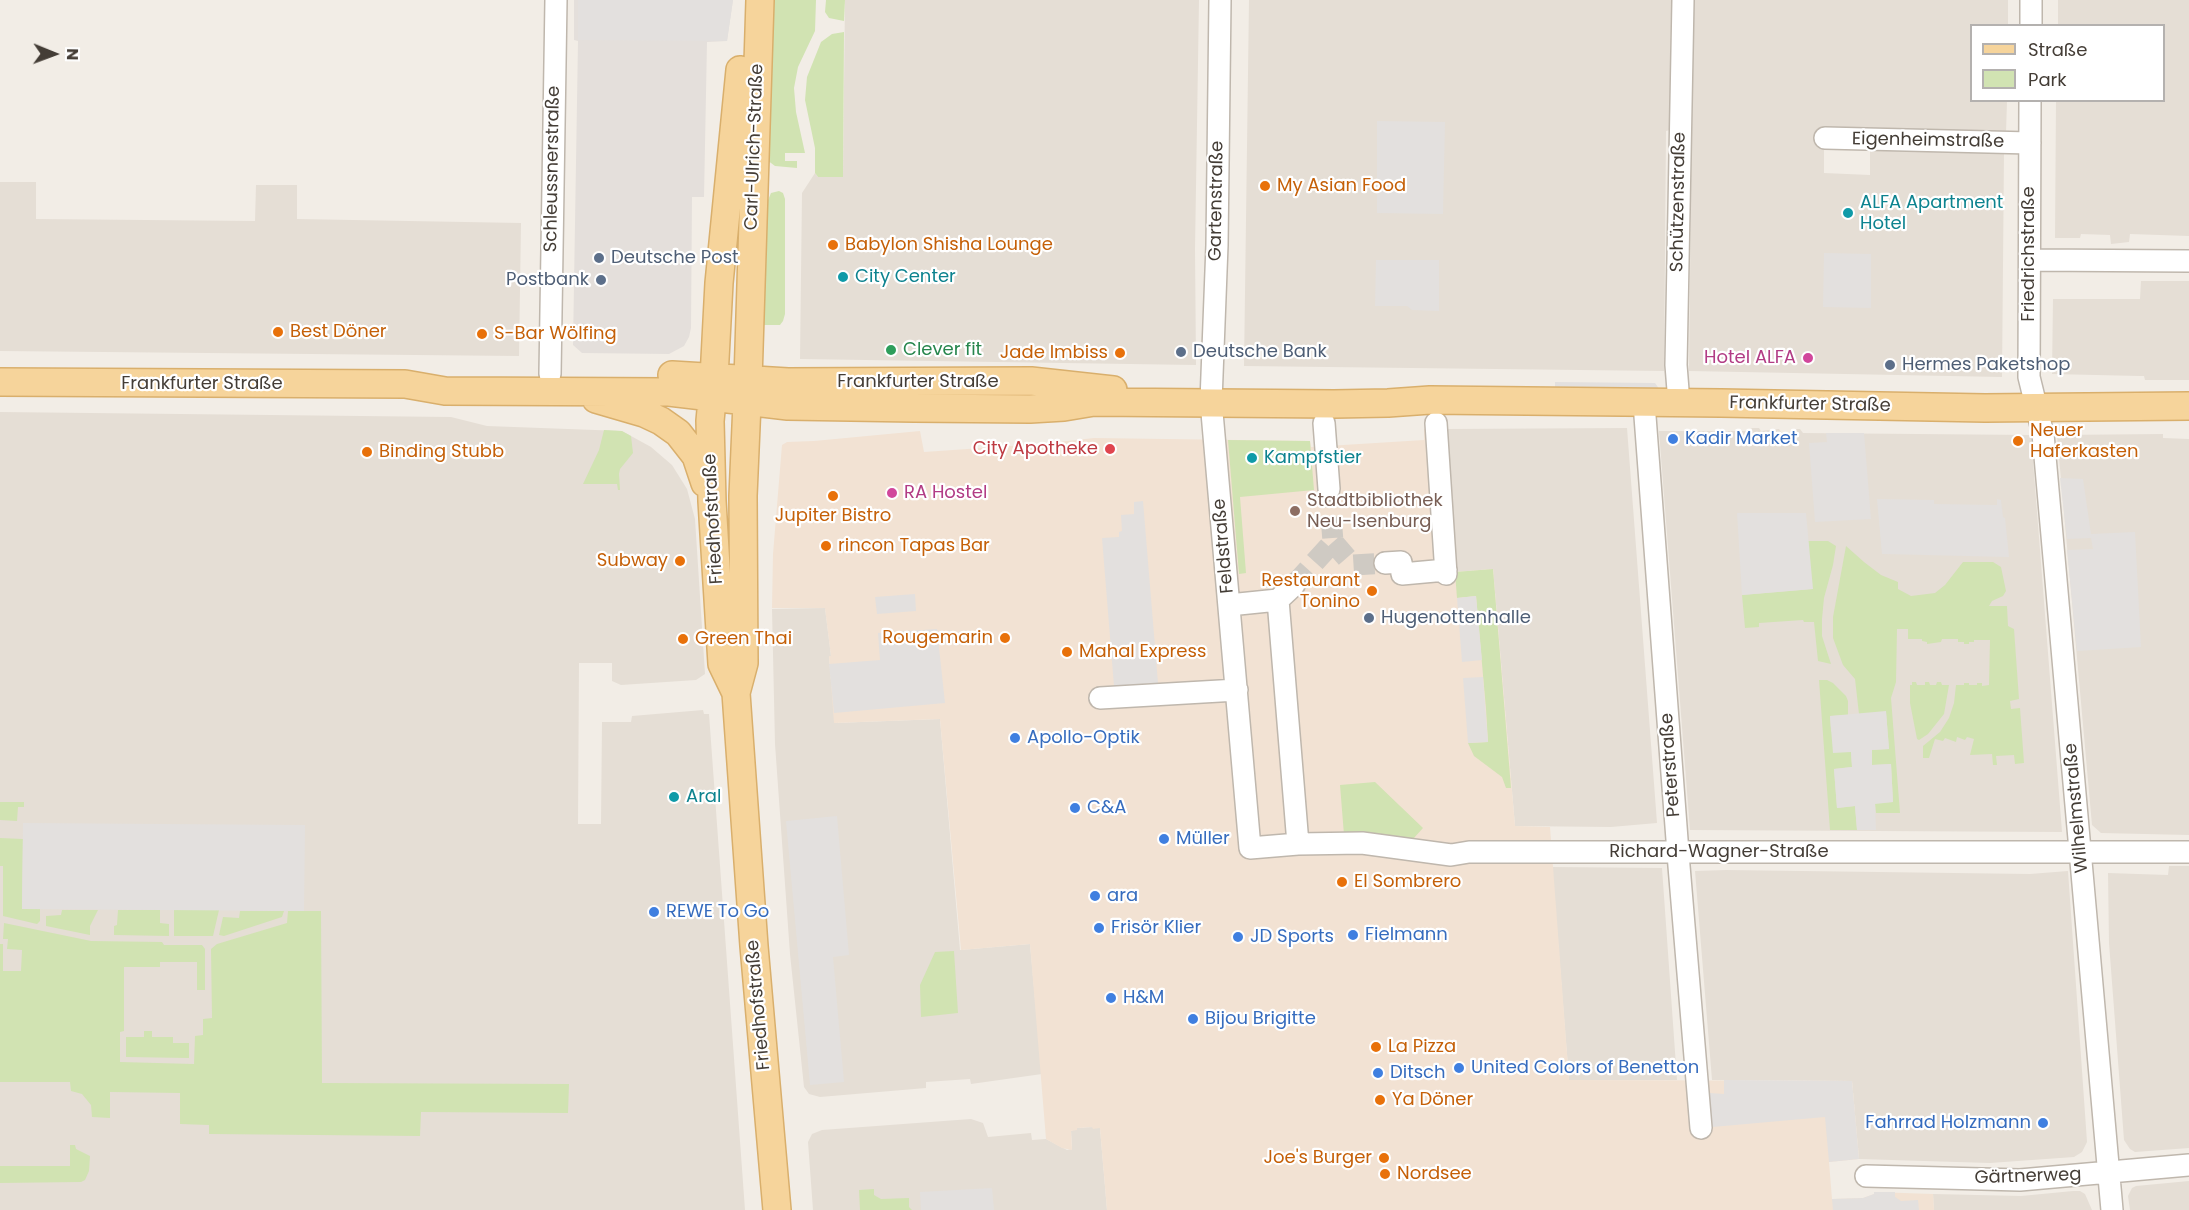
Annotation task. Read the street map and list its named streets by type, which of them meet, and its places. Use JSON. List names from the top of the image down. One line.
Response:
{"streets":{"main road":["Carl-Ulrich-Straße","Frankfurter Straße","Friedhofstraße"],"street":["Eigenheimstraße","Schleussnerstraße","Gartenstraße","Schützenstraße","Friedrichstraße","Feldstraße","Peterstraße","Wilhelmstraße","Richard-Wagner-Straße","Gärtnerweg"]},"crossings":[["Eigenheimstraße","Friedrichstraße"],["Carl-Ulrich-Straße","Frankfurter Straße"],["Carl-Ulrich-Straße","Friedhofstraße"],["Schleussnerstraße","Frankfurter Straße"],["Gartenstraße","Frankfurter Straße"],["Gartenstraße","Feldstraße"],["Schützenstraße","Frankfurter Straße"],["Friedrichstraße","Frankfurter Straße"],["Friedrichstraße","Wilhelmstraße"],["Frankfurter Straße","Friedhofstraße"],["Frankfurter Straße","Feldstraße"],["Frankfurter Straße","Peterstraße"],["Frankfurter Straße","Wilhelmstraße"],["Feldstraße","Richard-Wagner-Straße"],["Peterstraße","Richard-Wagner-Straße"],["Wilhelmstraße","Richard-Wagner-Straße"],["Wilhelmstraße","Gärtnerweg"]],"places":["My Asian Food","ALFA Apartment Hotel","Babylon Shisha Lounge","Deutsche Post","City Center","Postbank","Best Döner","S-Bar Wölfing","Clever fit","Deutsche Bank","Jade Imbiss","Hotel ALFA","Hermes Paketshop","Kadir Market","Neuer Haferkasten","City Apotheke","Binding Stubb","Kampfstier","RA Hostel","Jupiter Bistro","Stadtbibliothek Neu-Isenburg","rincon Tapas Bar","Subway","Restaurant Tonino","Hugenottenhalle","Rougemarin","Green Thai","Mahal Express","Apollo-Optik","Aral","C&A","Müller","El Sombrero","ara","REWE To Go","Frisör Klier","Fielmann","JD Sports","H&M","Bijou Brigitte","La Pizza","United Colors of Benetton","Ditsch","Ya Döner","Fahrrad Holzmann","Joe's Burger","Nordsee"],"legend":["Straße","Park"],"north":"right"}
